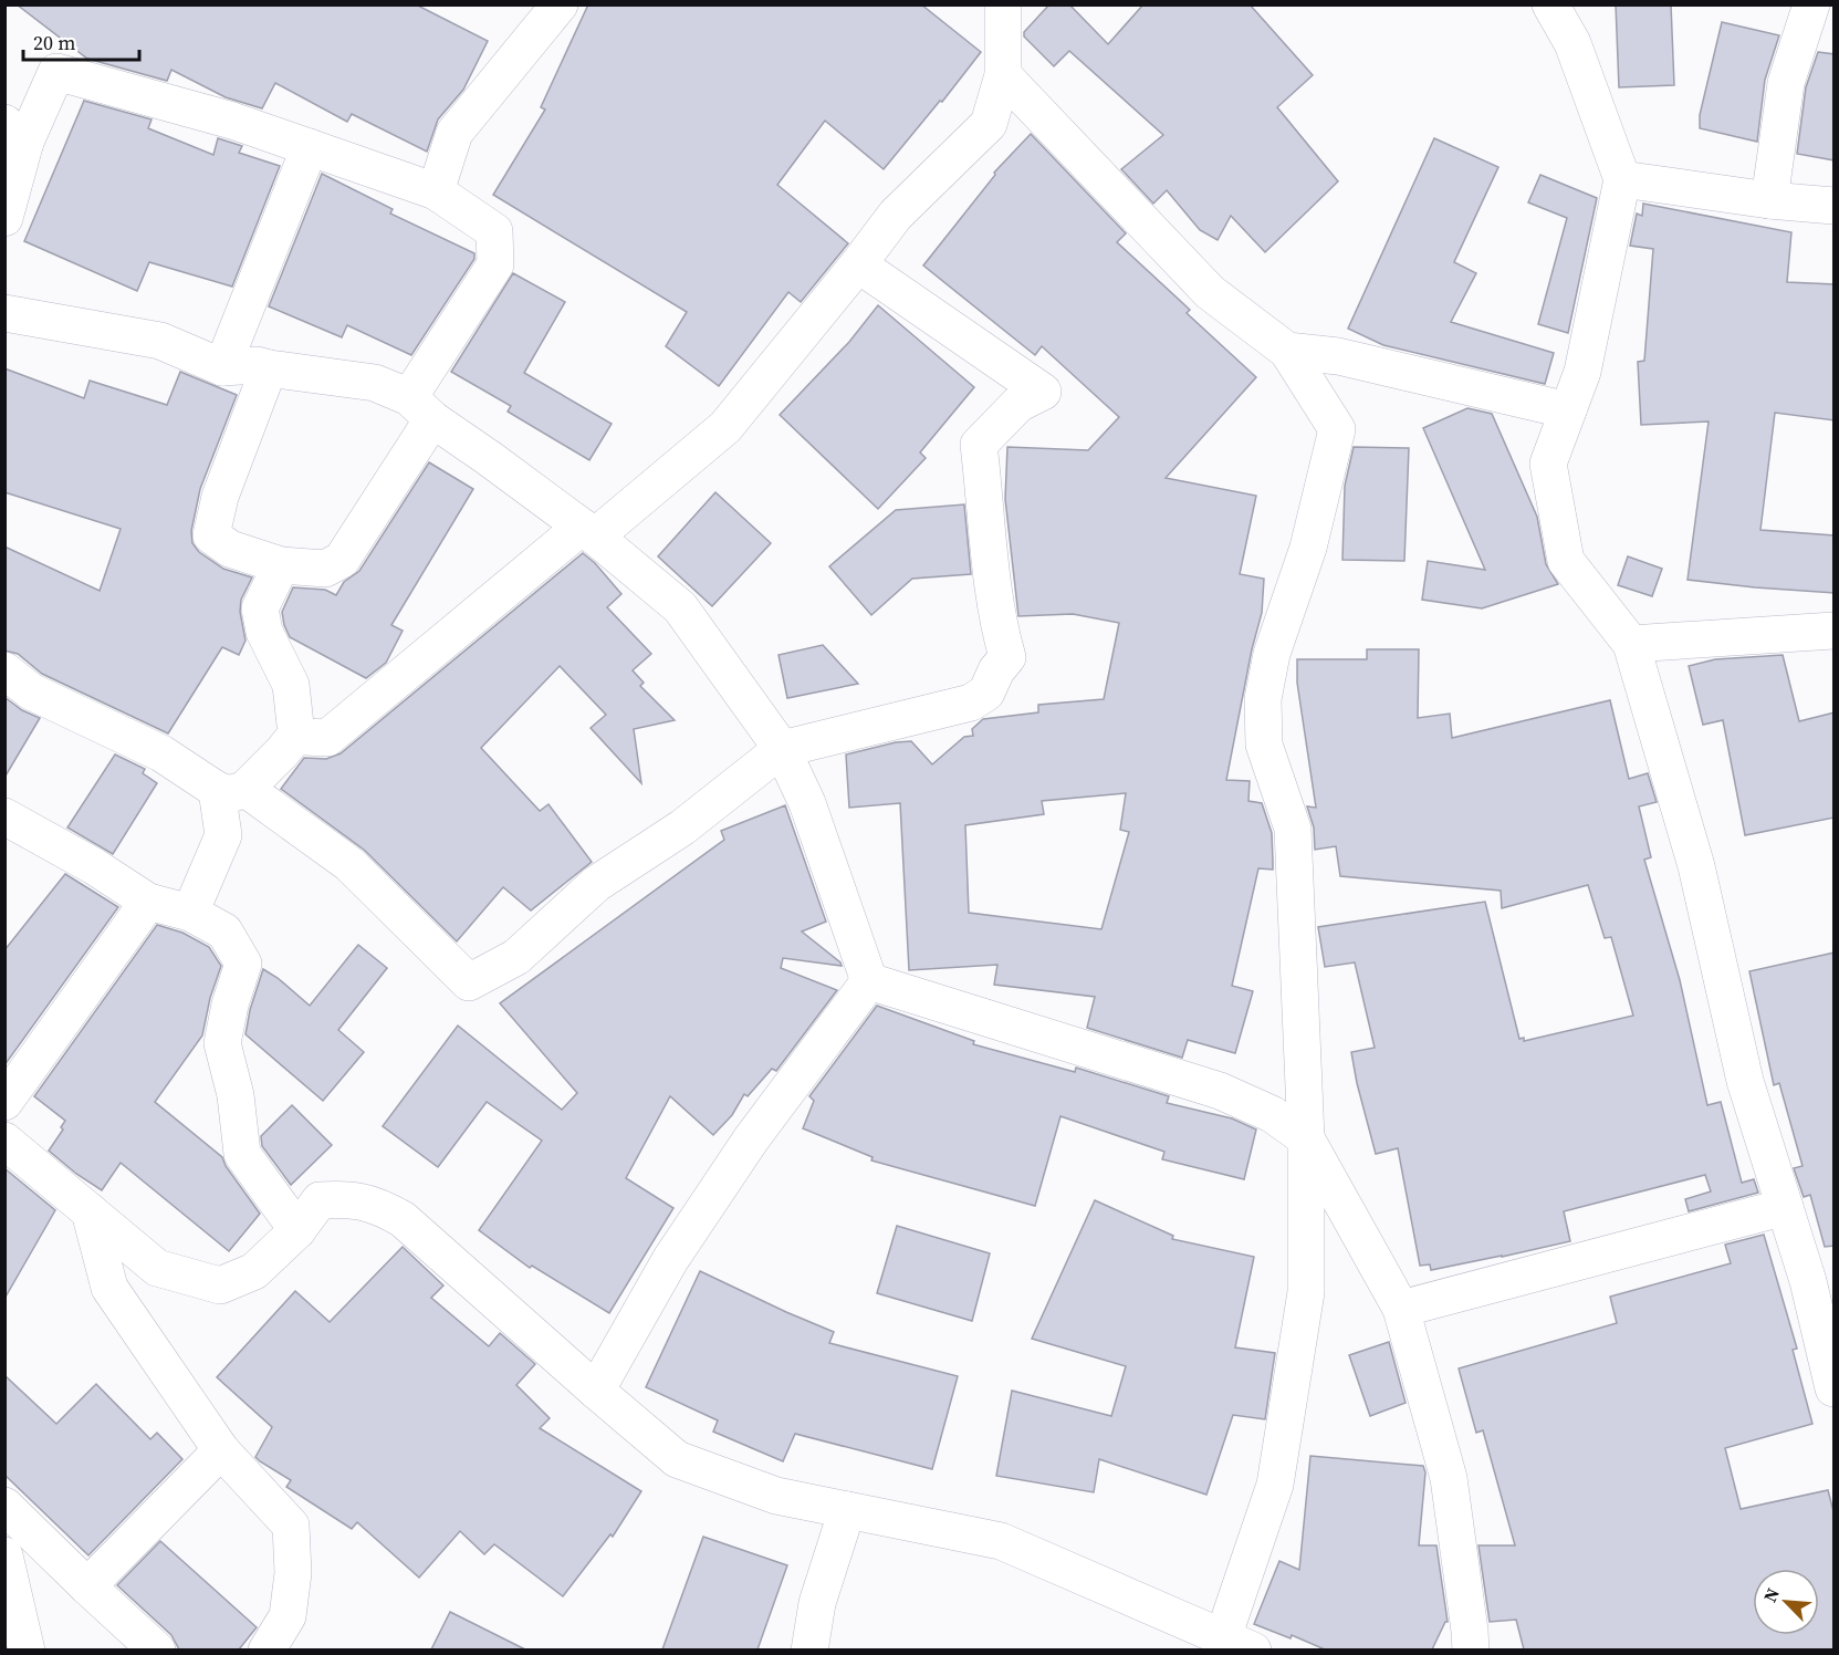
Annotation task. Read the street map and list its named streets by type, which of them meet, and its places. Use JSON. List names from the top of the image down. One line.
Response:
{"scale_bar":"20 m","north":"top left"}
